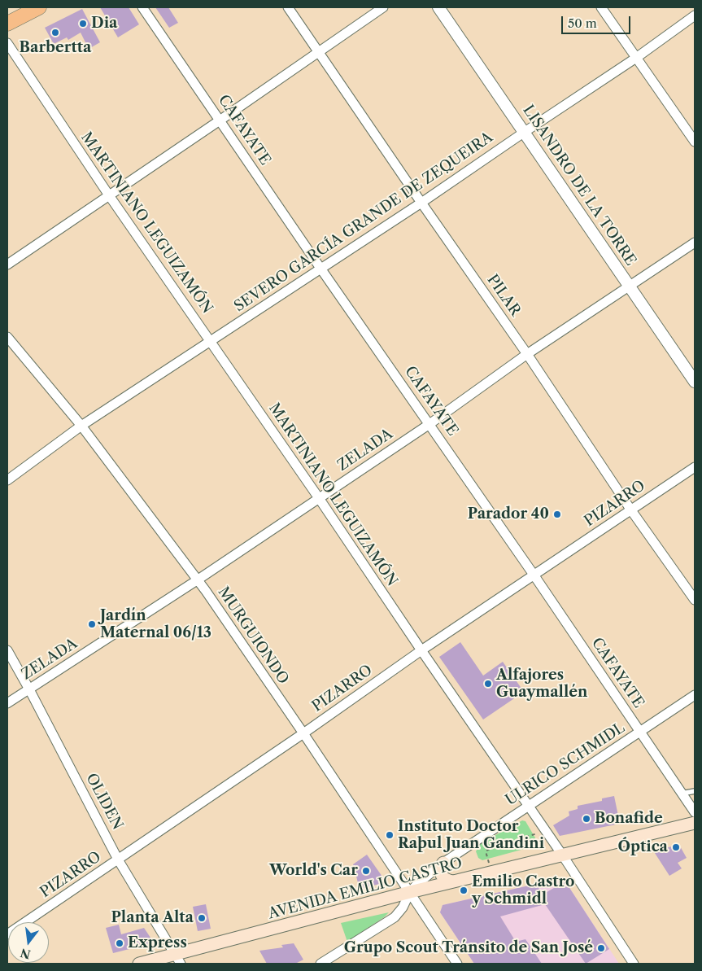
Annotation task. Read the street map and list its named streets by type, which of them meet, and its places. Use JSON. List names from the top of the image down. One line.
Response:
{"streets":{"main road":["AVENIDA EMILIO CASTRO"],"street":["CAFAYATE","LISANDRO DE LA TORRE","SEVERO GARCÍA GRANDE DE ZEQUEIRA","MARTINIANO LEGUIZAMÓN","PILAR","ZELADA","PIZARRO","MURGUIONDO","ULRICO SCHMIDL","OLIDEN"]},"crossings":[["CAFAYATE","SEVERO GARCÍA GRANDE DE ZEQUEIRA"],["CAFAYATE","ZELADA"],["CAFAYATE","PIZARRO"],["CAFAYATE","ULRICO SCHMIDL"],["LISANDRO DE LA TORRE","SEVERO GARCÍA GRANDE DE ZEQUEIRA"],["LISANDRO DE LA TORRE","ZELADA"],["SEVERO GARCÍA GRANDE DE ZEQUEIRA","MARTINIANO LEGUIZAMÓN"],["SEVERO GARCÍA GRANDE DE ZEQUEIRA","PILAR"],["SEVERO GARCÍA GRANDE DE ZEQUEIRA","MURGUIONDO"],["MARTINIANO LEGUIZAMÓN","ZELADA"],["MARTINIANO LEGUIZAMÓN","PIZARRO"],["MARTINIANO LEGUIZAMÓN","ULRICO SCHMIDL"],["MARTINIANO LEGUIZAMÓN","AVENIDA EMILIO CASTRO"],["PILAR","ZELADA"],["PILAR","PIZARRO"],["ZELADA","MURGUIONDO"],["ZELADA","OLIDEN"],["PIZARRO","MURGUIONDO"],["PIZARRO","OLIDEN"],["MURGUIONDO","ULRICO SCHMIDL"],["MURGUIONDO","AVENIDA EMILIO CASTRO"],["ULRICO SCHMIDL","AVENIDA EMILIO CASTRO"],["OLIDEN","AVENIDA EMILIO CASTRO"]],"places":["Dia","Barbertta","Parador 40","Jardín Maternal 06/13","Alfajores Guaymallén","Bonafide","Instituto Doctor Raþul Juan Gandini","Óptica","World's Car","Emilio Castro y Schmidl","Planta Alta","Express","Grupo Scout Tránsito de San José"],"scale_bar":"50 m","north":"bottom"}
